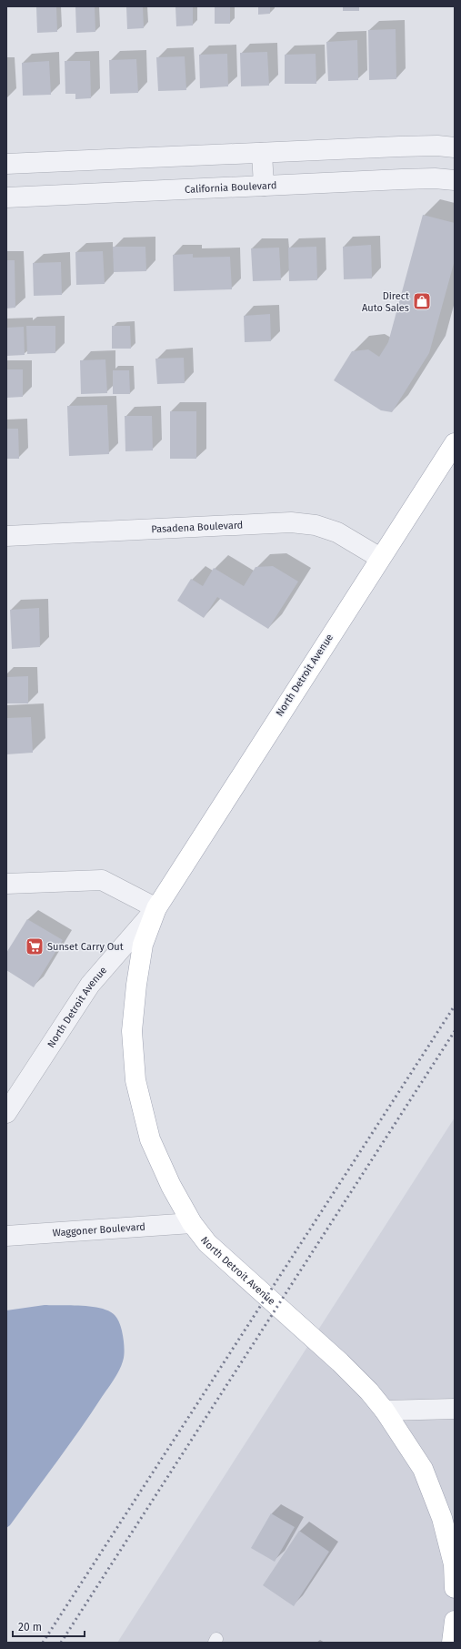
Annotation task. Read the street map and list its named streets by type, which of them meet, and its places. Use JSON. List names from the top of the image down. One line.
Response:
{"streets":{"main road":["North Detroit Avenue"],"street":["California Boulevard","Pasadena Boulevard","Waggoner Boulevard"]},"crossings":[["Pasadena Boulevard","North Detroit Avenue"],["North Detroit Avenue","Waggoner Boulevard"]],"places":{"shop":["Direct Auto Sales"],"supermarket":["Sunset Carry Out"]},"scale_bar":"20 m"}
